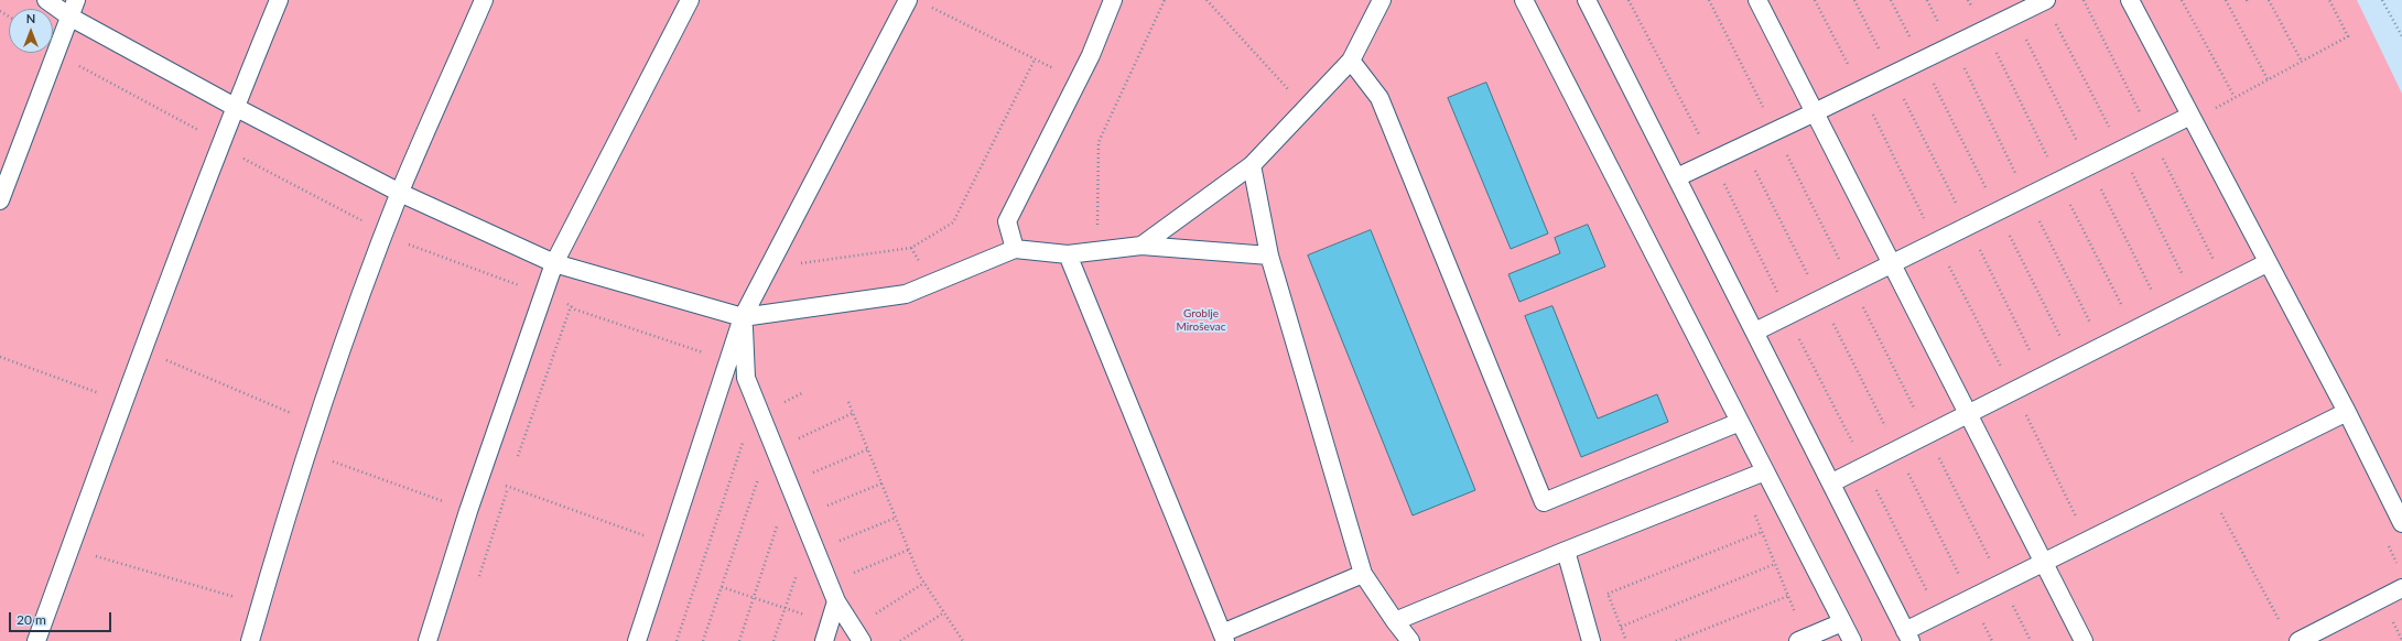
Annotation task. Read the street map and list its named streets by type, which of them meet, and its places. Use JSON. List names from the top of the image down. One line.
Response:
{"parks":["Groblje Miroševac"],"scale_bar":"20 m","north":"top"}
